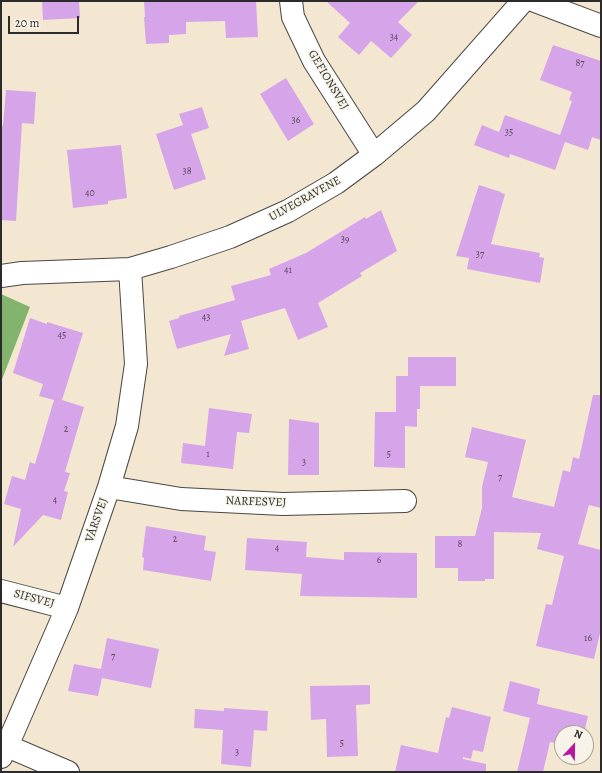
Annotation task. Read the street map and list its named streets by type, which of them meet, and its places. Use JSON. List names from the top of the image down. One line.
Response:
{"streets":{"street":["GEFIONSVEJ","ULVEGRAVENE","NARFESVEJ","VÅRSVEJ","SIFSVEJ"]},"crossings":[["GEFIONSVEJ","ULVEGRAVENE"],["ULVEGRAVENE","VÅRSVEJ"],["NARFESVEJ","VÅRSVEJ"],["VÅRSVEJ","SIFSVEJ"]],"house_numbers":["34","87","36","35","38","40","39","37","41","43","45","2","1","5","3","7","4","2","8","4","6","16","7","5","3"],"scale_bar":"20 m","north":"top"}
